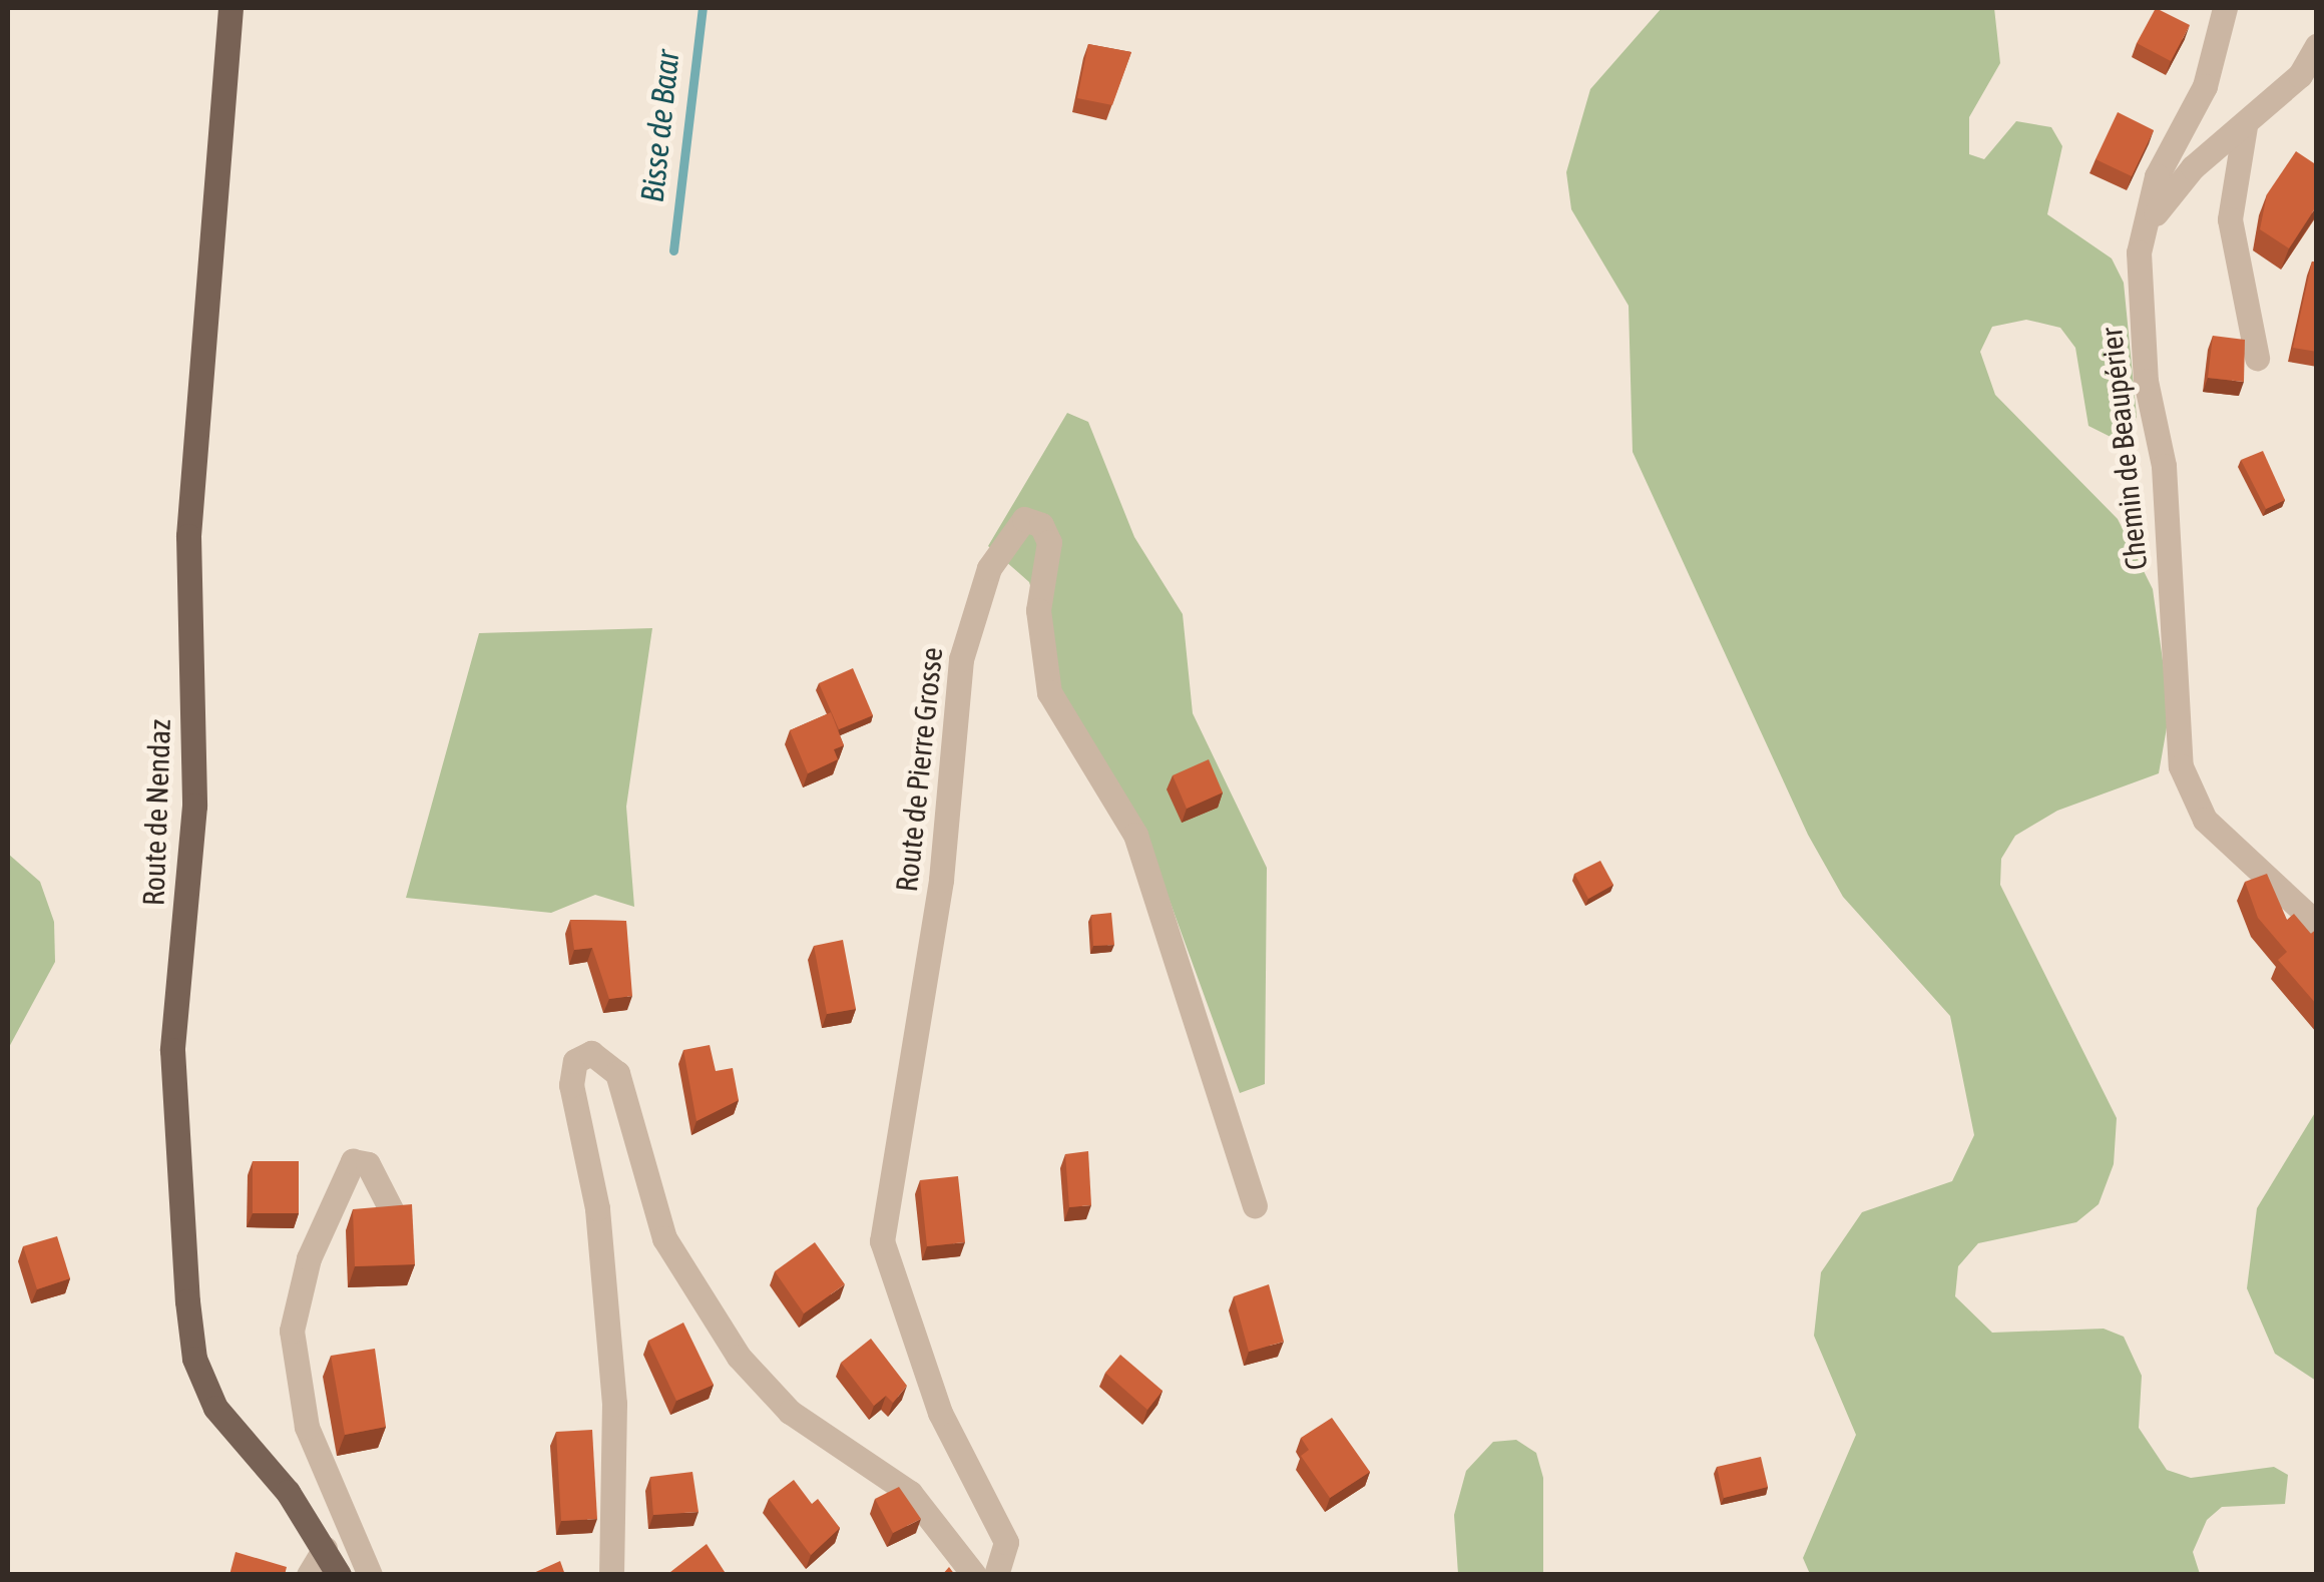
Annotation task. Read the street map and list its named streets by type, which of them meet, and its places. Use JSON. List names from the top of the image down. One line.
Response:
{"streets":{"main road":["Route de Nendaz"],"street":["Chemin de Beaupérier","Route de Pierre Grosse"]},"water":["Bisse de Baar"]}
